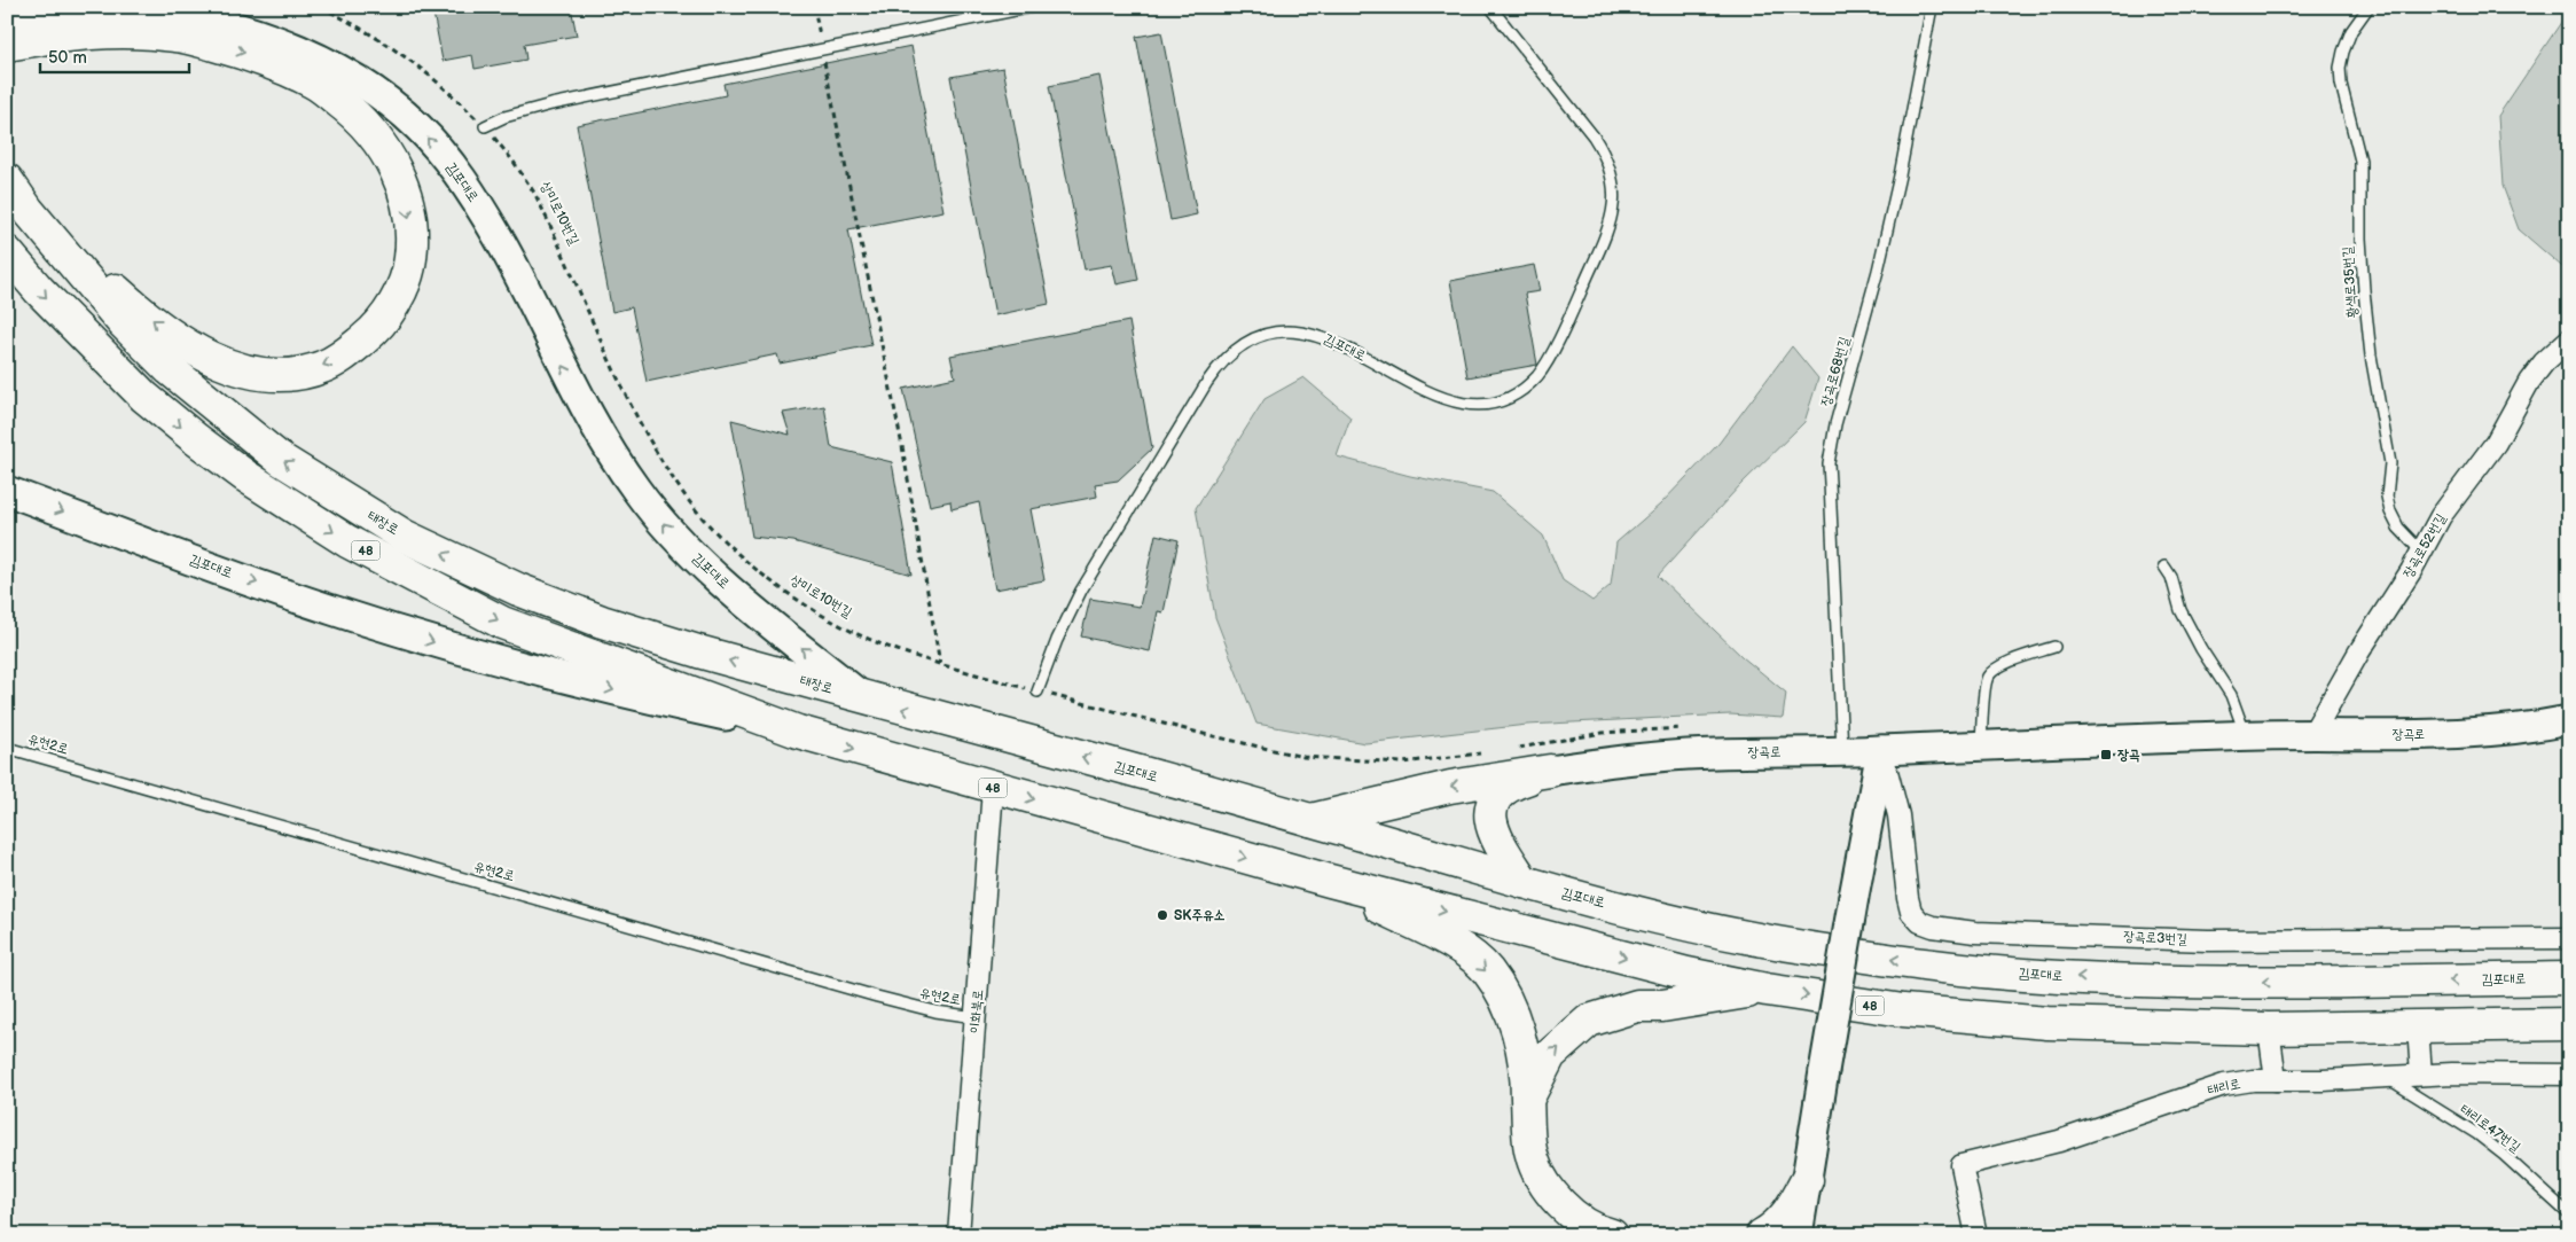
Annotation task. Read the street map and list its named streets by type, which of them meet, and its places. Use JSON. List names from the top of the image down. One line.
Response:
{"streets":{"main road":["김포대로","태장로","48","장곡로"],"street":["장곡로52번길","장곡로3번길","이화북로","태리로"],"lane":["황색로35번길","장곡로68번길","유현2로","태리로47번길"],"path":["상미로10번길"]},"crossings":[["김포대로","상미로10번길"],["김포대로","태장로"],["김포대로","48"],["김포대로","이화북로"],["황색로35번길","장곡로52번길"],["장곡로68번길","장곡로"],["장곡로52번길","장곡로"],["장곡로","장곡로3번길"],["유현2로","이화북로"],["태리로","태리로47번길"]],"places":{"transit":["장곡"],"other":["SK주유소"]},"scale_bar":"50 m"}
